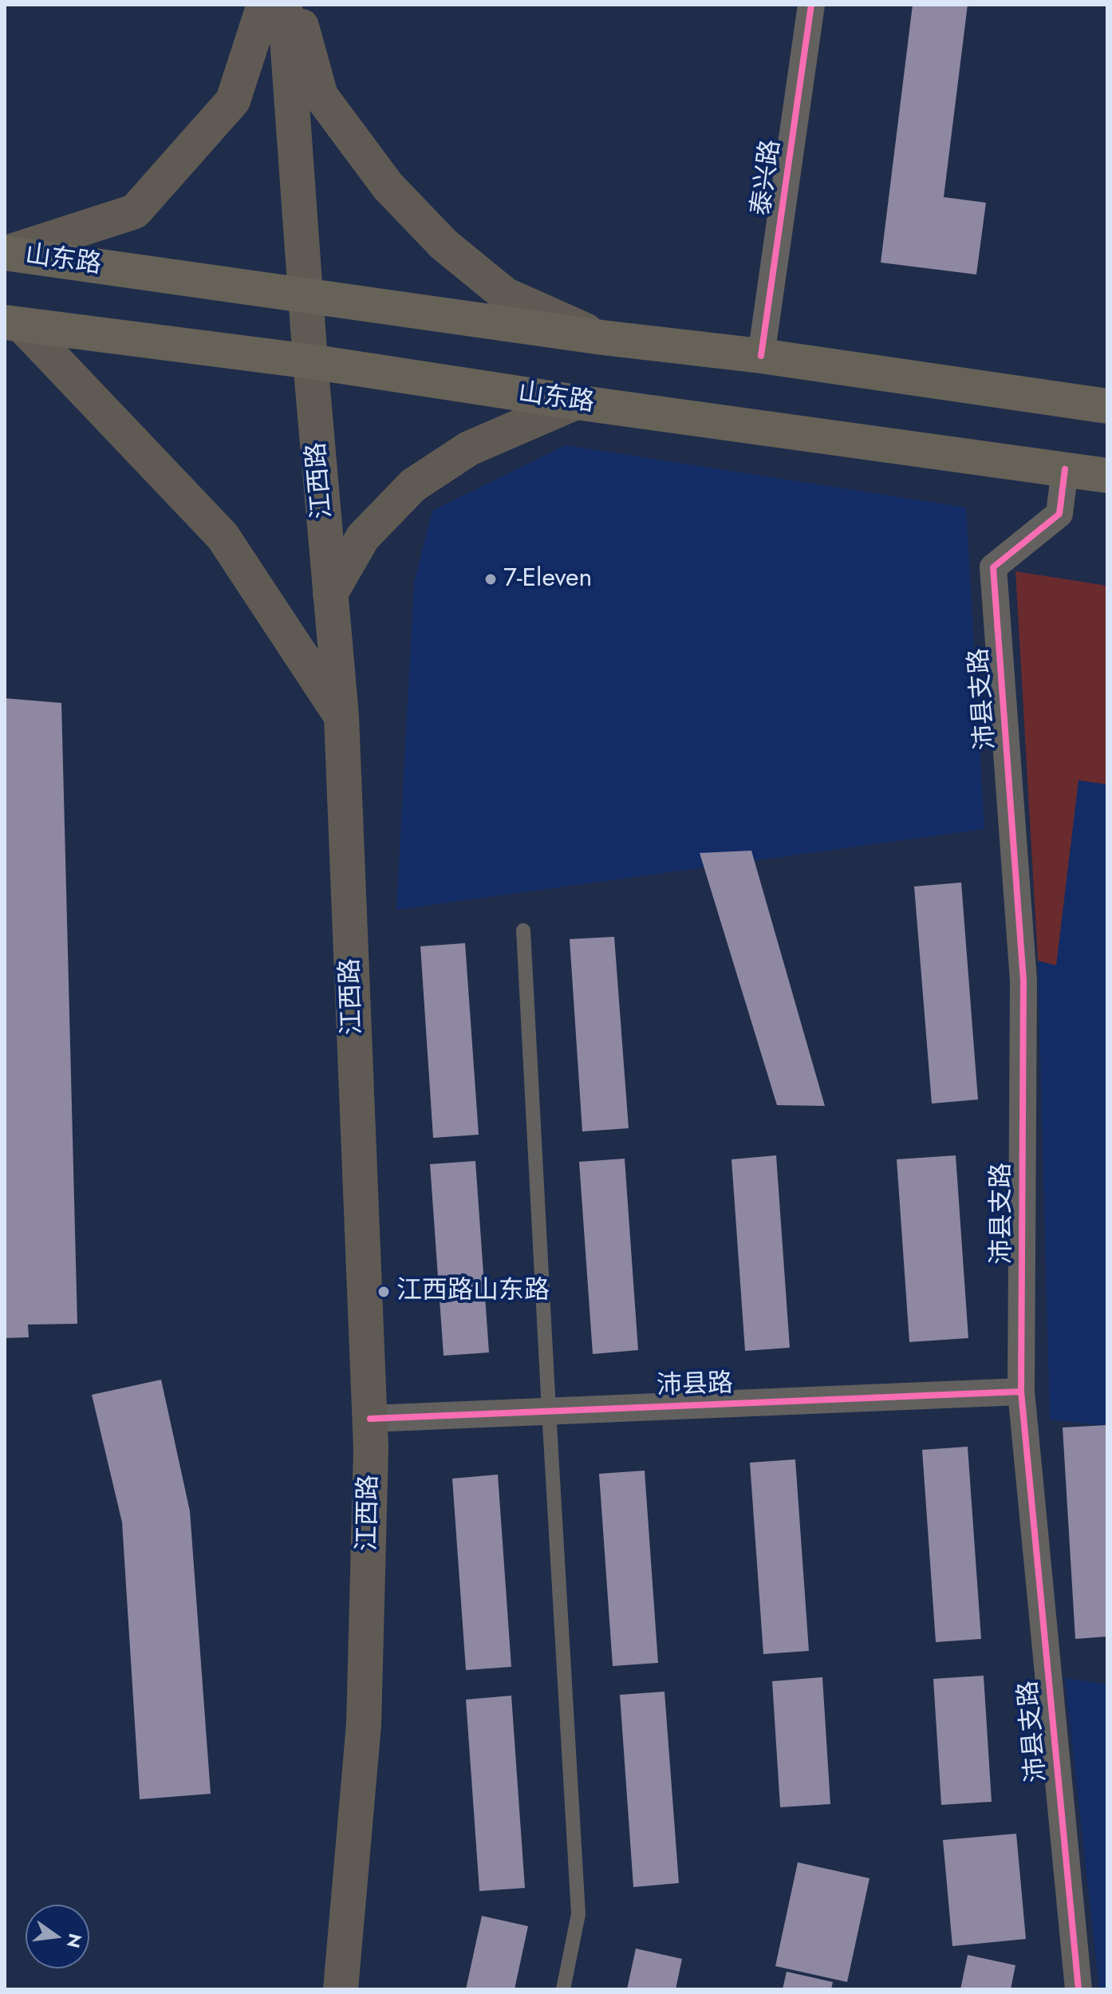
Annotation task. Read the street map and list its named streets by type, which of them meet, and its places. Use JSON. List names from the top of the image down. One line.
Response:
{"streets":{"main road":["山东路","江西路"],"street":["泰兴路","沛县支路","沛县路"]},"crossings":[["泰兴路","山东路"],["山东路","江西路"],["山东路","沛县支路"],["江西路","沛县路"],["沛县支路","沛县路"]],"places":["7-Eleven","江西路山东路"],"north":"right"}
